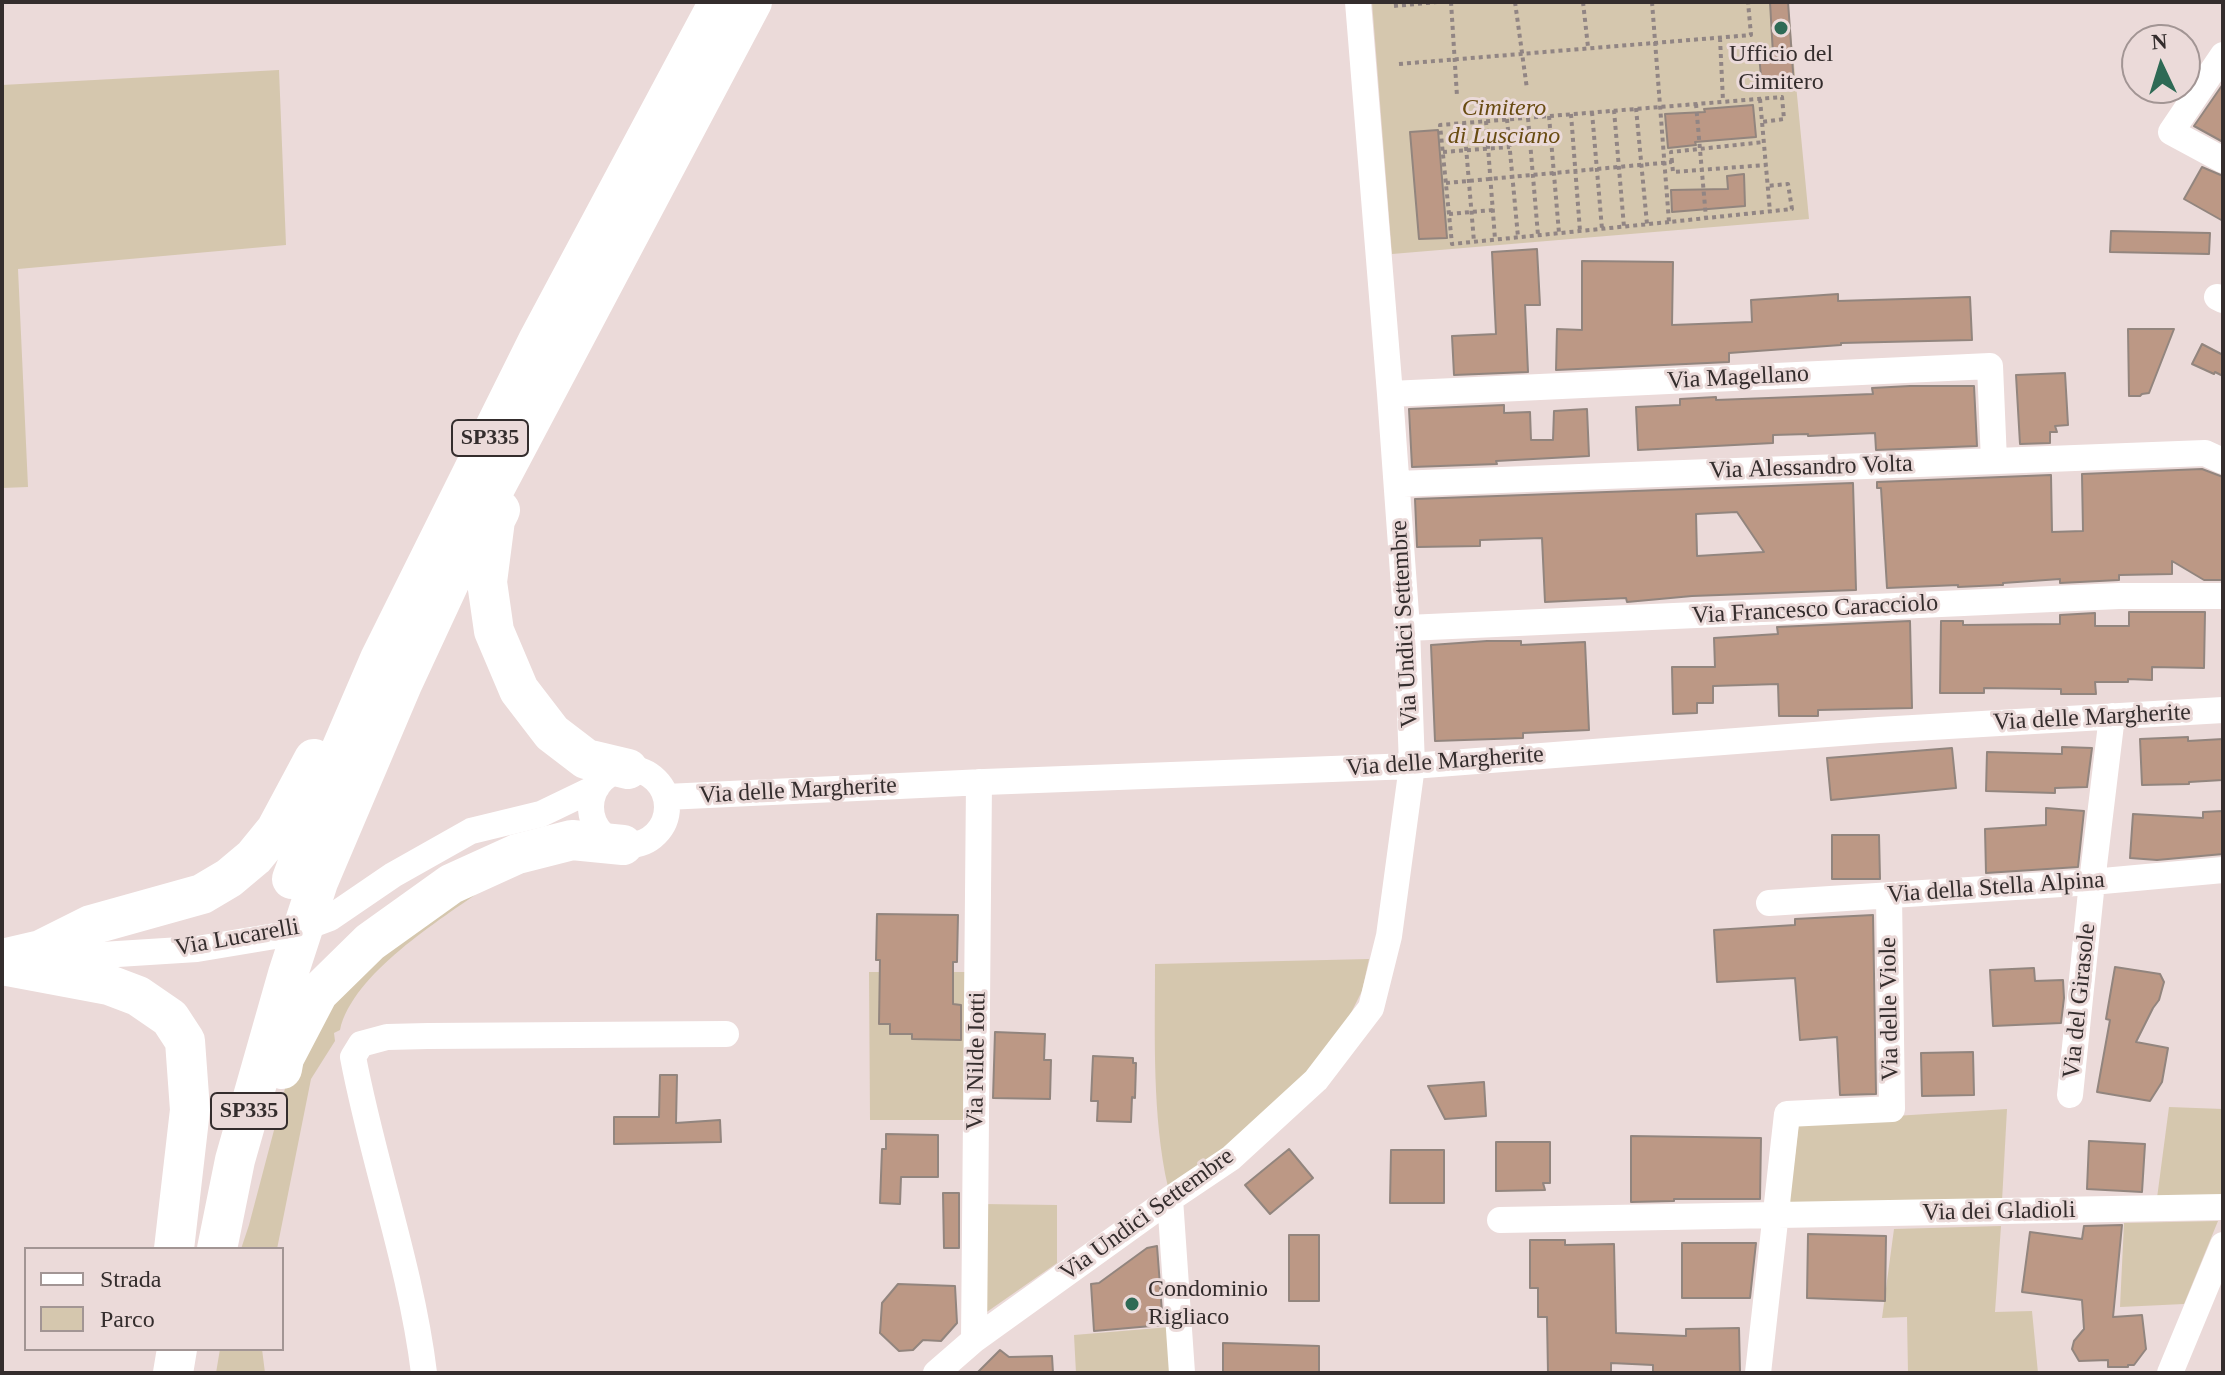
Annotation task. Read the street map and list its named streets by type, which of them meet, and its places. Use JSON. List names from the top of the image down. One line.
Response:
{"streets":{"highway":["SP335"],"street":["Via Magellano","Via Alessandro Volta","Via Francesco Caracciolo","Via Undici Settembre","Via delle Margherite","Via della Stella Alpina","Via Lucarelli","Via del Girasole","Via delle Viole","Via Nilde Iotti","Via dei Gladioli"]},"crossings":[["Via Magellano","Via Alessandro Volta"],["Via Magellano","Via Undici Settembre"],["Via Alessandro Volta","Via Undici Settembre"],["Via Francesco Caracciolo","Via Undici Settembre"],["Via Undici Settembre","Via delle Margherite"],["Via Undici Settembre","Via Nilde Iotti"],["Via delle Margherite","Via Lucarelli"],["Via delle Margherite","Via del Girasole"],["Via delle Margherite","Via Nilde Iotti"],["Via della Stella Alpina","Via del Girasole"],["Via della Stella Alpina","Via delle Viole"],["Via delle Viole","Via dei Gladioli"]],"parks":["Cimitero di Lusciano"],"places":["Ufficio del Cimitero","Condominio Rigliaco"],"legend":["Strada","Parco"],"north":"top"}
